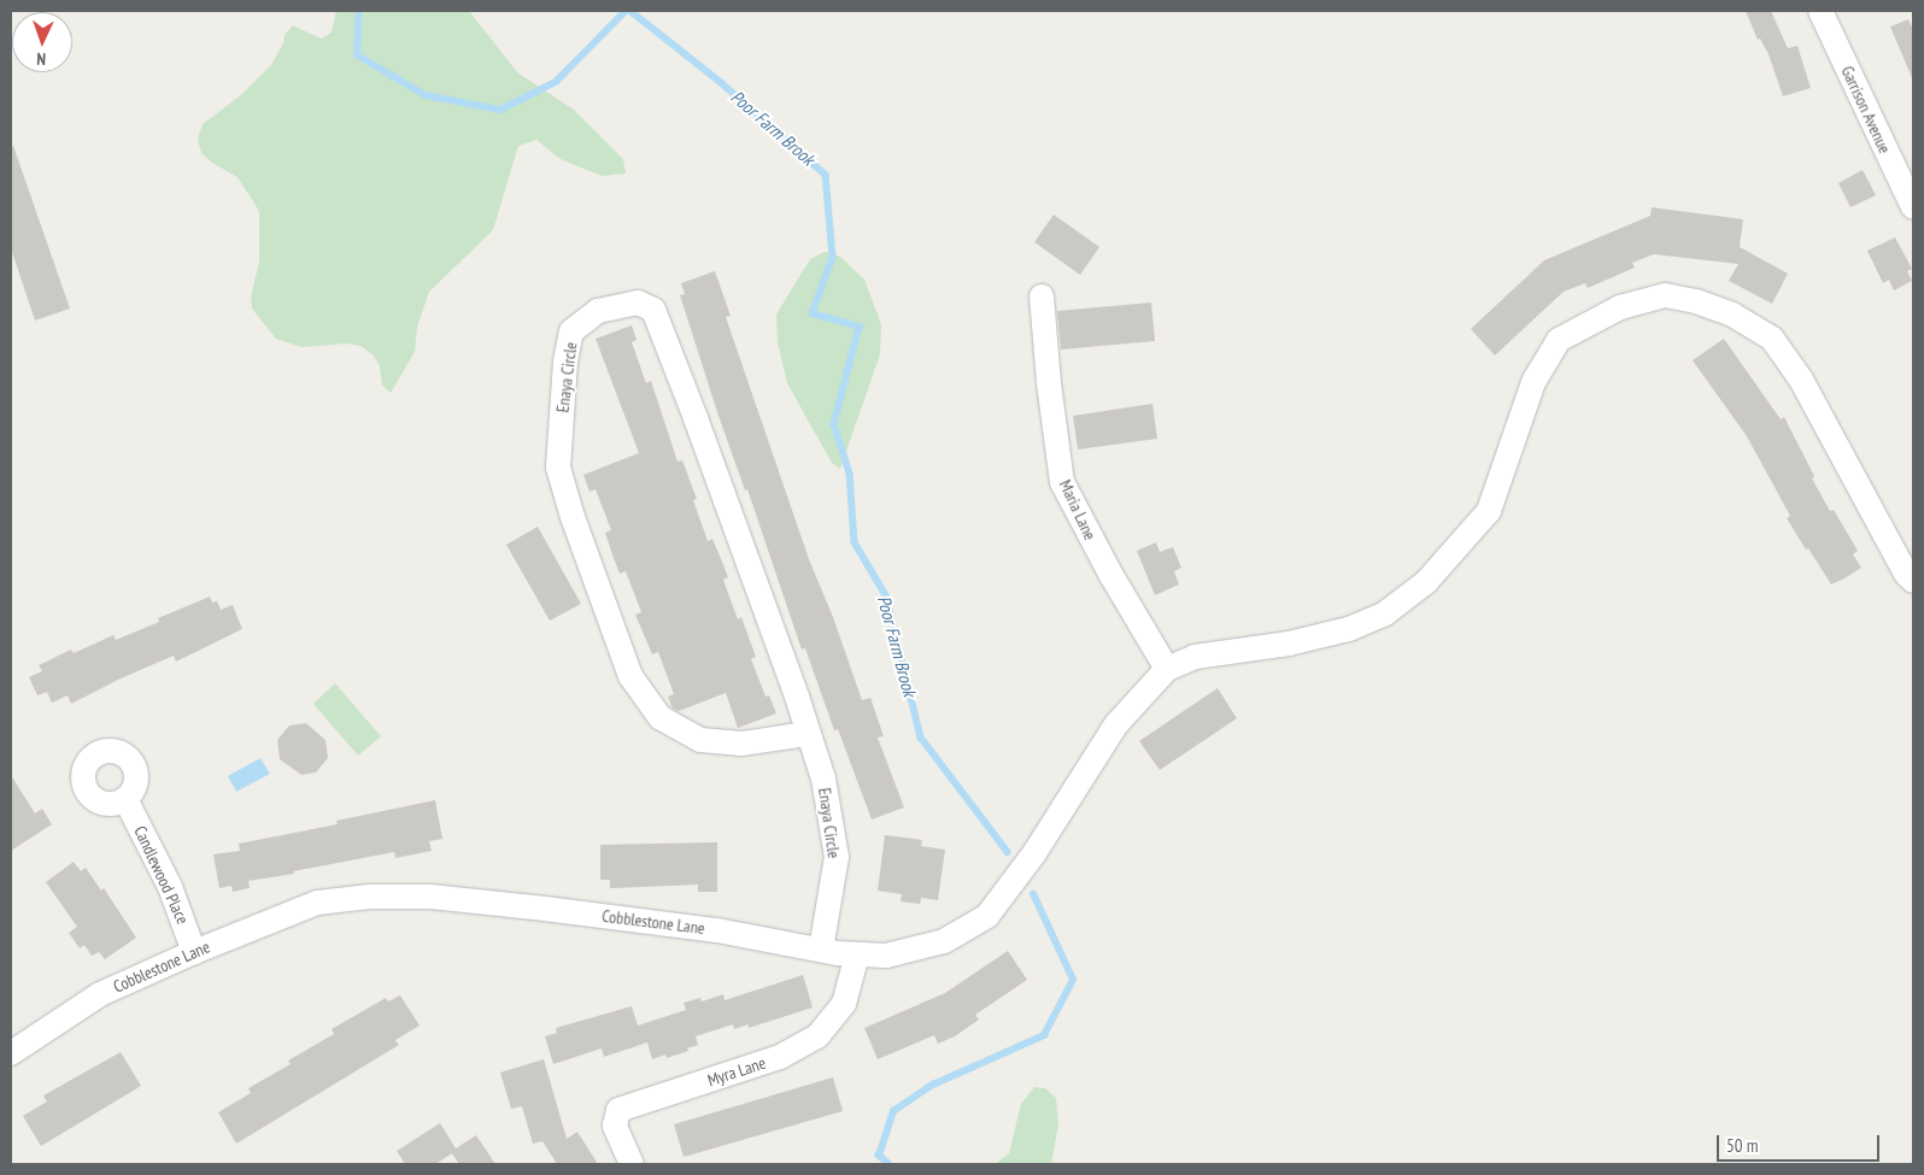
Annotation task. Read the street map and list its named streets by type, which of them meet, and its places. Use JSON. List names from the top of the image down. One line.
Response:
{"streets":{"street":["Garrison Avenue","Enaya Circle","Maria Lane","Candlewood Place","Cobblestone Lane","Myra Lane"]},"crossings":[["Enaya Circle","Cobblestone Lane"],["Maria Lane","Cobblestone Lane"],["Candlewood Place","Cobblestone Lane"],["Cobblestone Lane","Myra Lane"]],"water":["Poor Farm Brook"],"scale_bar":"50 m","north":"bottom"}
